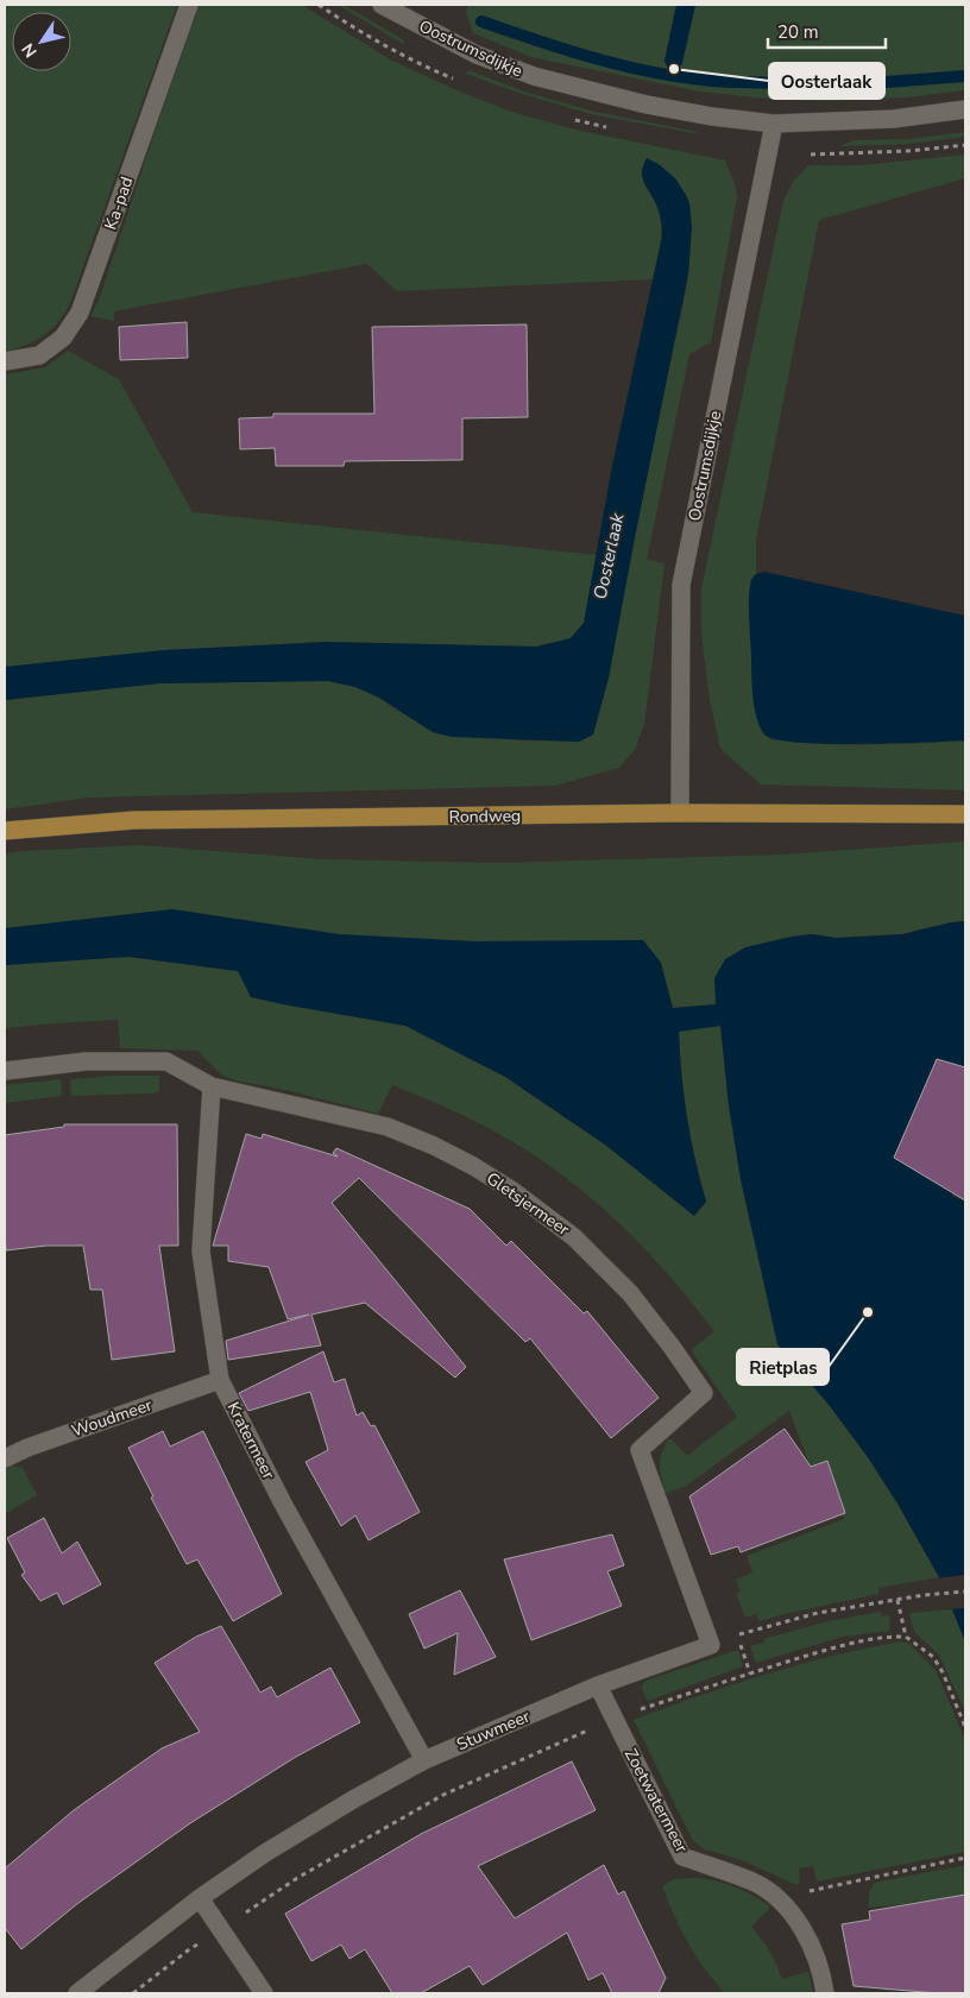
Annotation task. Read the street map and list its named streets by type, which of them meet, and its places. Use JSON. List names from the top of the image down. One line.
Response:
{"streets":{"main road":["Rondweg"],"street":["Oostrumsdijkje","Ka-pad","Gletsjermeer","Woudmeer","Kratermeer","Stuwmeer","Zoetwatermeer"]},"crossings":[["Oostrumsdijkje","Rondweg"],["Gletsjermeer","Kratermeer"],["Gletsjermeer","Stuwmeer"],["Woudmeer","Kratermeer"],["Kratermeer","Stuwmeer"],["Stuwmeer","Zoetwatermeer"]],"water":["Oosterlaak"],"places":["Oosterlaak","Rietplas"],"scale_bar":"20 m","north":"bottom left"}
